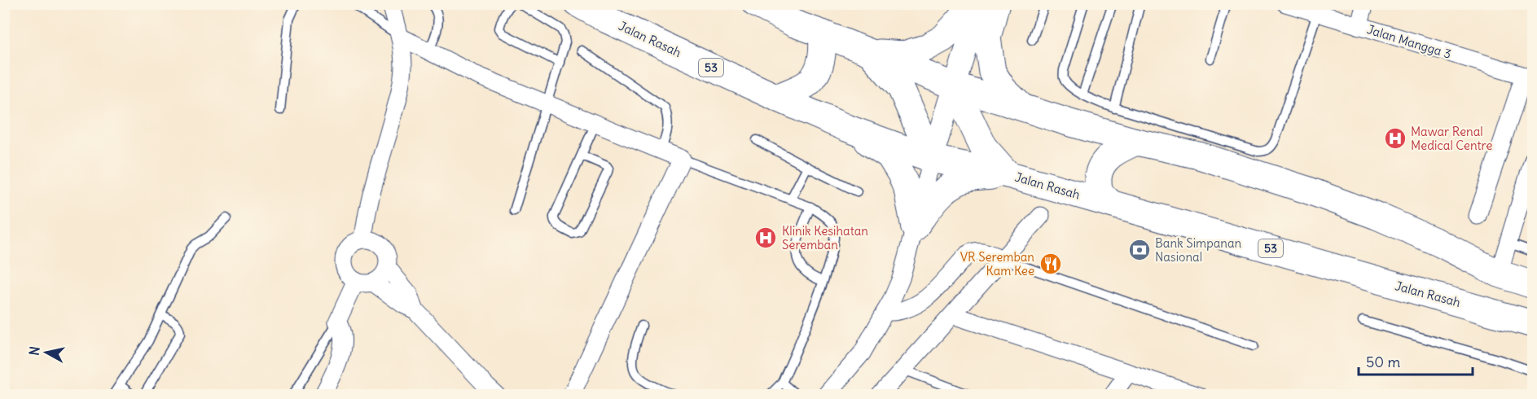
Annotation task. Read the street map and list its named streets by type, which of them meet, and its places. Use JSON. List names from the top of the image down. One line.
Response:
{"streets":{"highway":["Jalan Rasah","53"],"street":["Jalan Mangga 3"]},"places":{"hospital":["Mawar Renal Medical Centre","Klinik Kesihatan Seremban"],"bank":["Bank Simpanan Nasional"],"restaurant":["VR Seremban Kam Kee"]},"scale_bar":"50 m","north":"left"}
